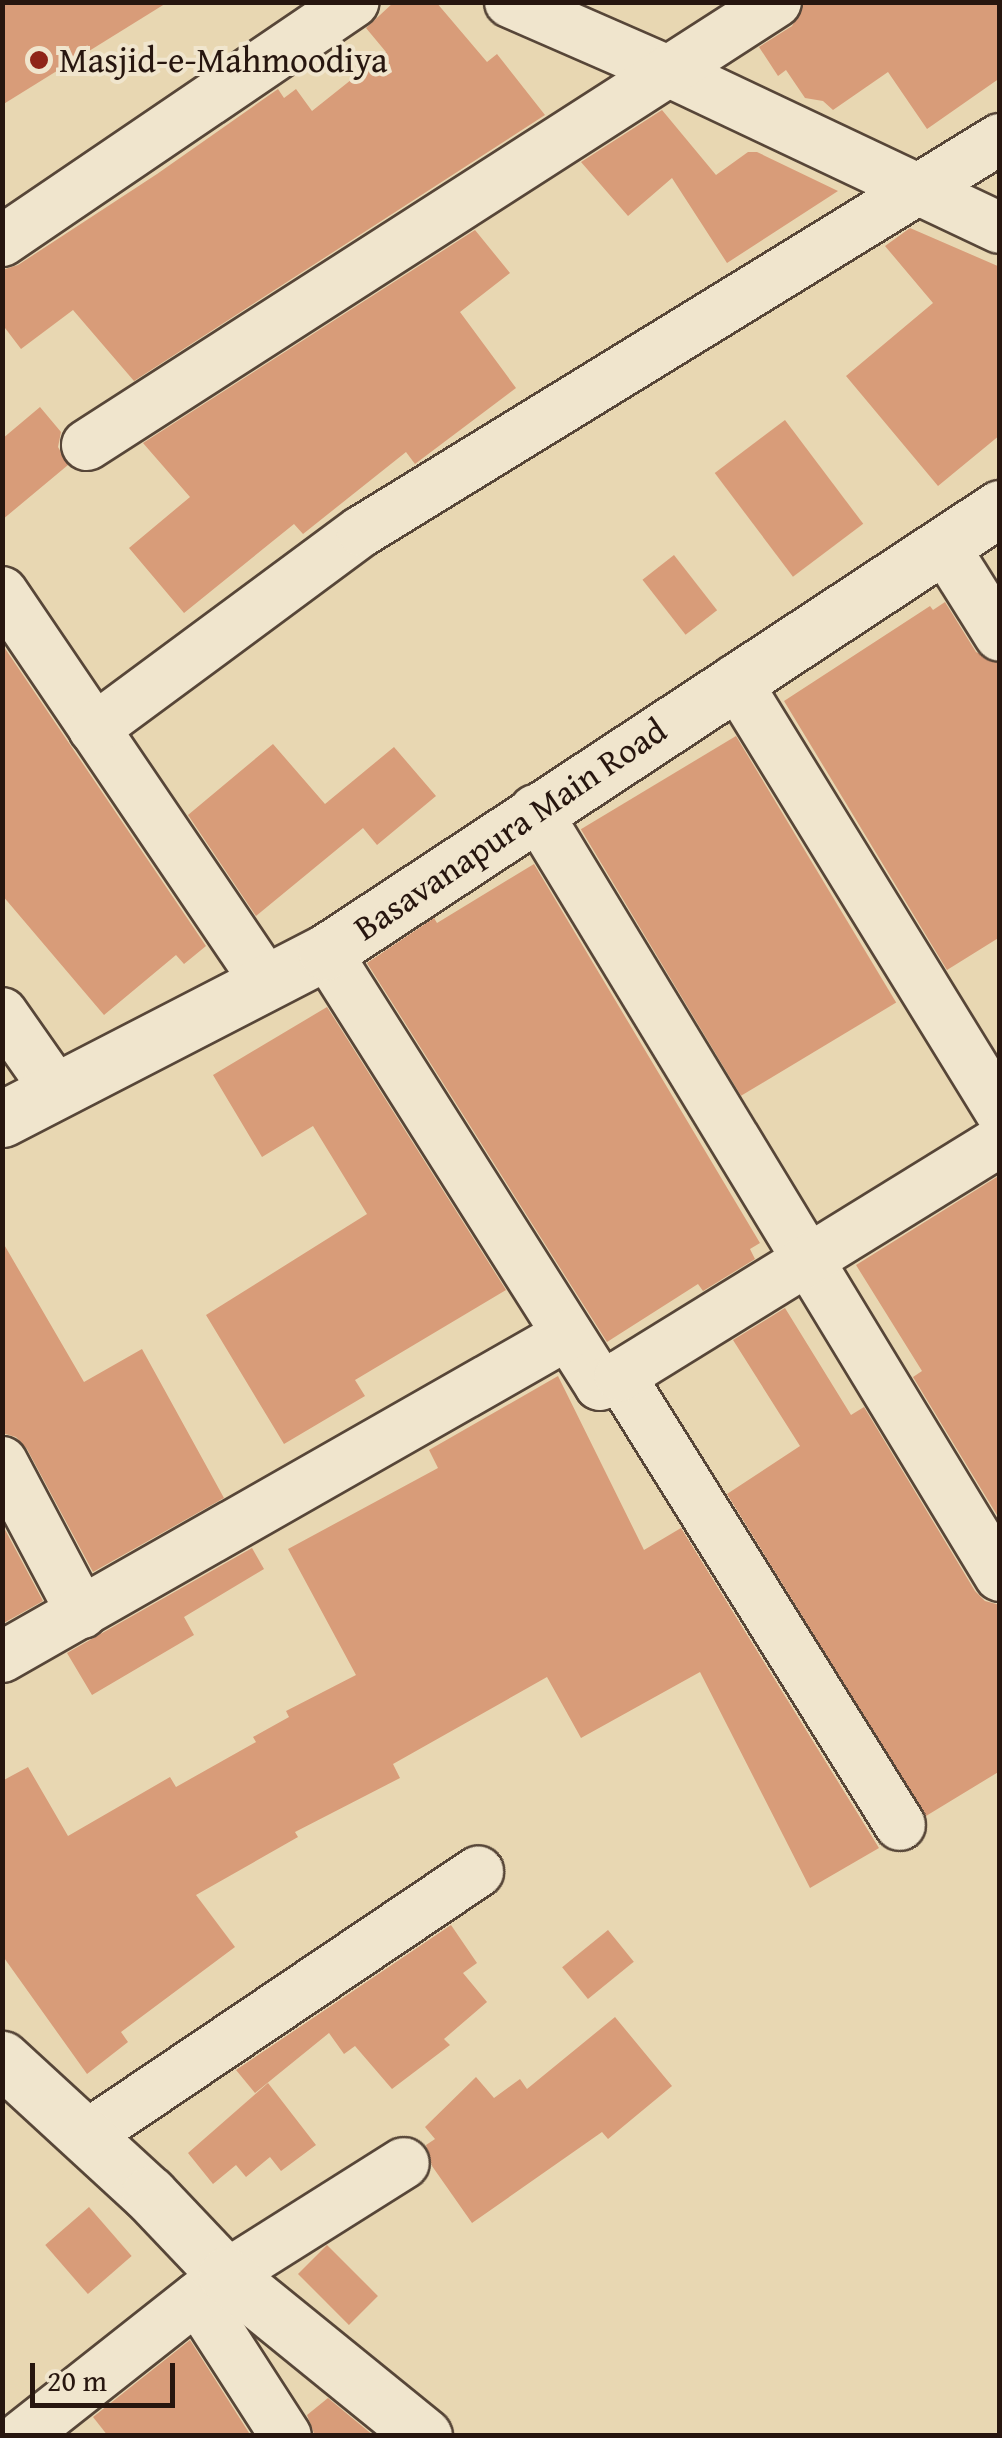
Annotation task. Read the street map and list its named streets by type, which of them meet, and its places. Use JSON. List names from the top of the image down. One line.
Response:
{"streets":{"street":["Basavanapura Main Road"]},"places":["Masjid-e-Mahmoodiya"],"scale_bar":"20 m"}
